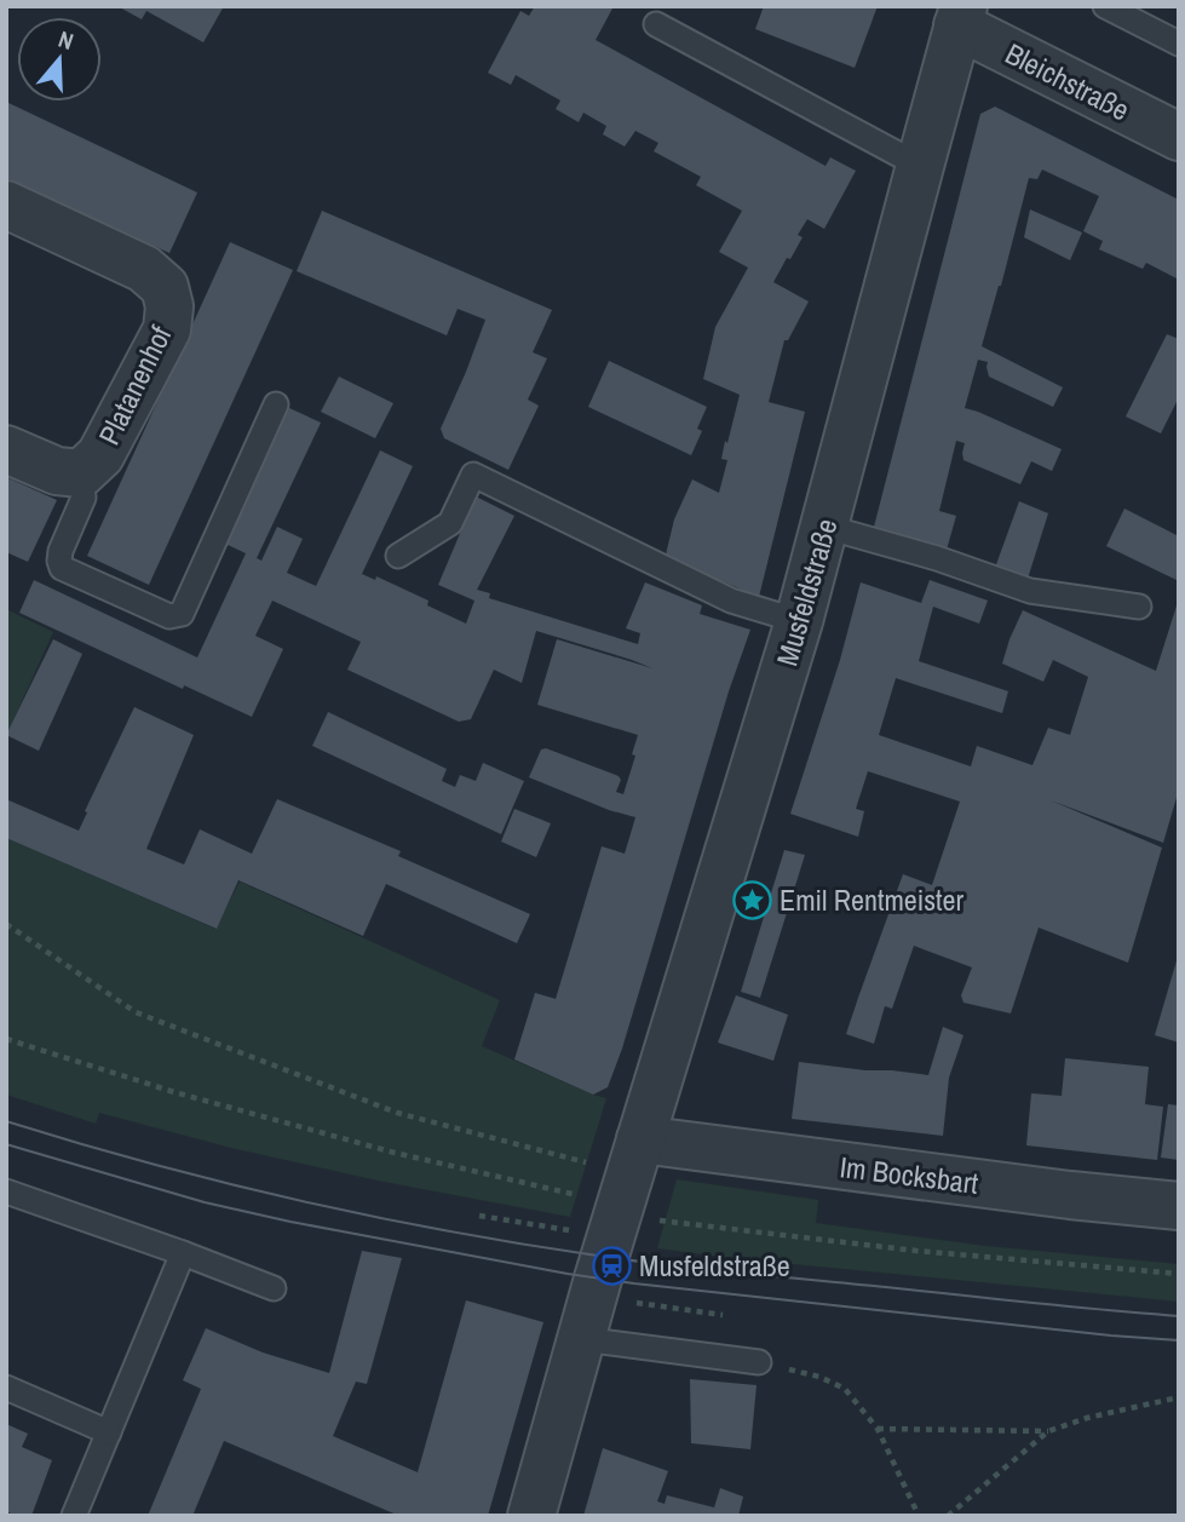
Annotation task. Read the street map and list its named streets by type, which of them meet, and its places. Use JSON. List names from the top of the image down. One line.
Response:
{"streets":{"street":["Bleichstraße","Platanenhof","Musfeldstraße","Im Bocksbart"]},"crossings":[["Bleichstraße","Musfeldstraße"],["Musfeldstraße","Im Bocksbart"]],"places":{"place":["Emil Rentmeister"],"station":["Musfeldstraße"]},"north":"top"}
